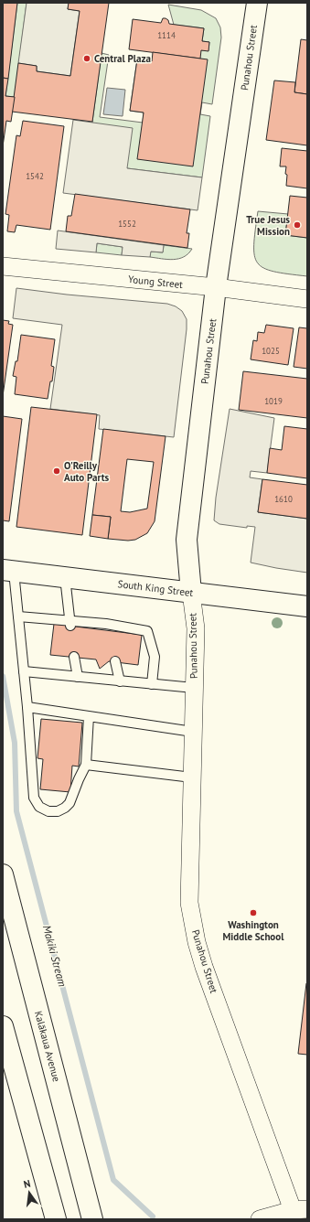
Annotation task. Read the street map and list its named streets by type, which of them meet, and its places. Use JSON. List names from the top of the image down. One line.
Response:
{"streets":{"main road":["Punahou Street","South King Street","Kalākaua Avenue"],"street":["Young Street"]},"crossings":[["Punahou Street","Young Street"],["Punahou Street","South King Street"]],"water":["Makiki Stream"],"places":["Central Plaza","True Jesus Mission","O'Reilly Auto Parts","Washington Middle School"],"house_numbers":["1114","1542","1552","1025","1019","1610"],"north":"top"}
